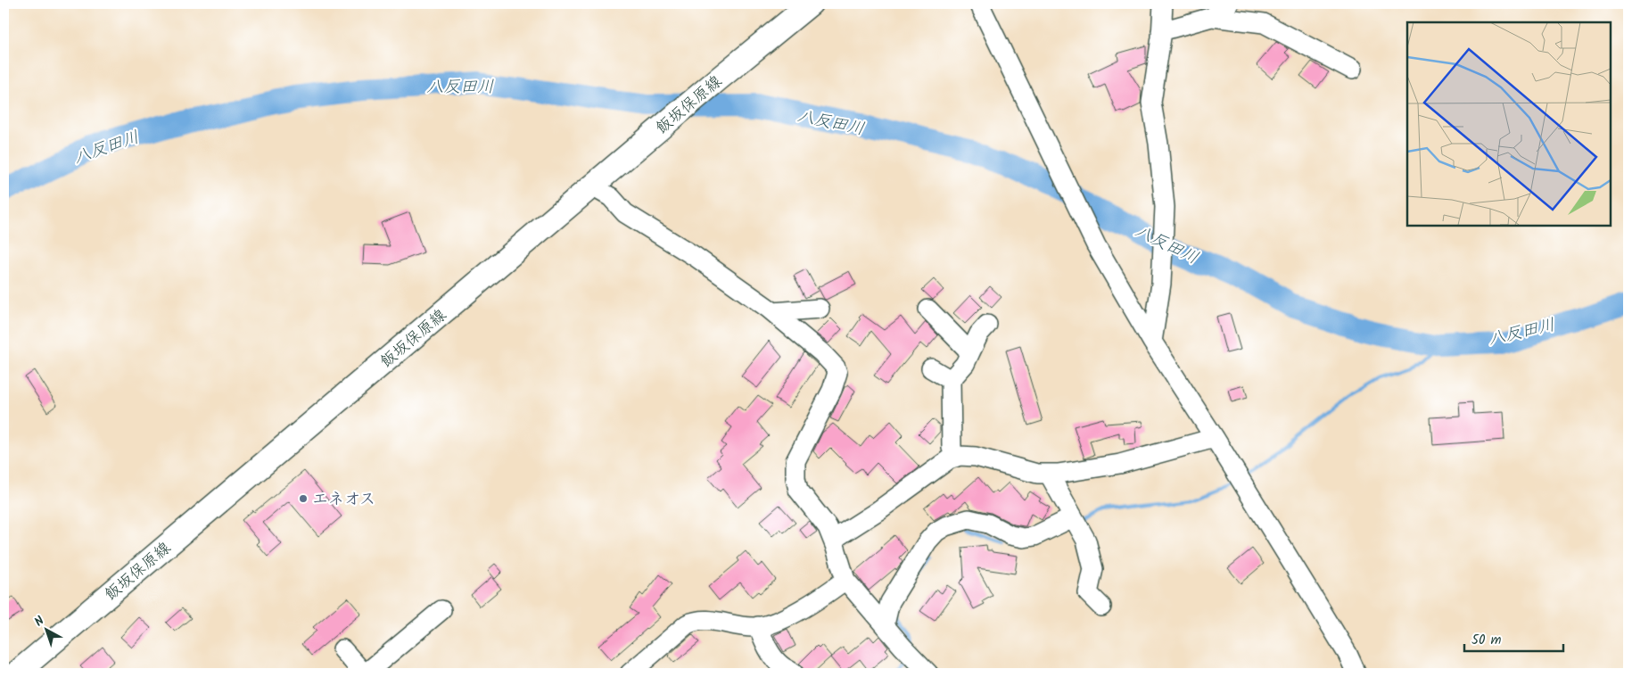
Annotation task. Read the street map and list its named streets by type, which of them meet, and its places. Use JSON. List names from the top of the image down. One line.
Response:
{"streets":{"main road":["飯坂保原線"]},"water":["八反田川"],"places":["エネオス"],"scale_bar":"50 m","north":"top left"}
